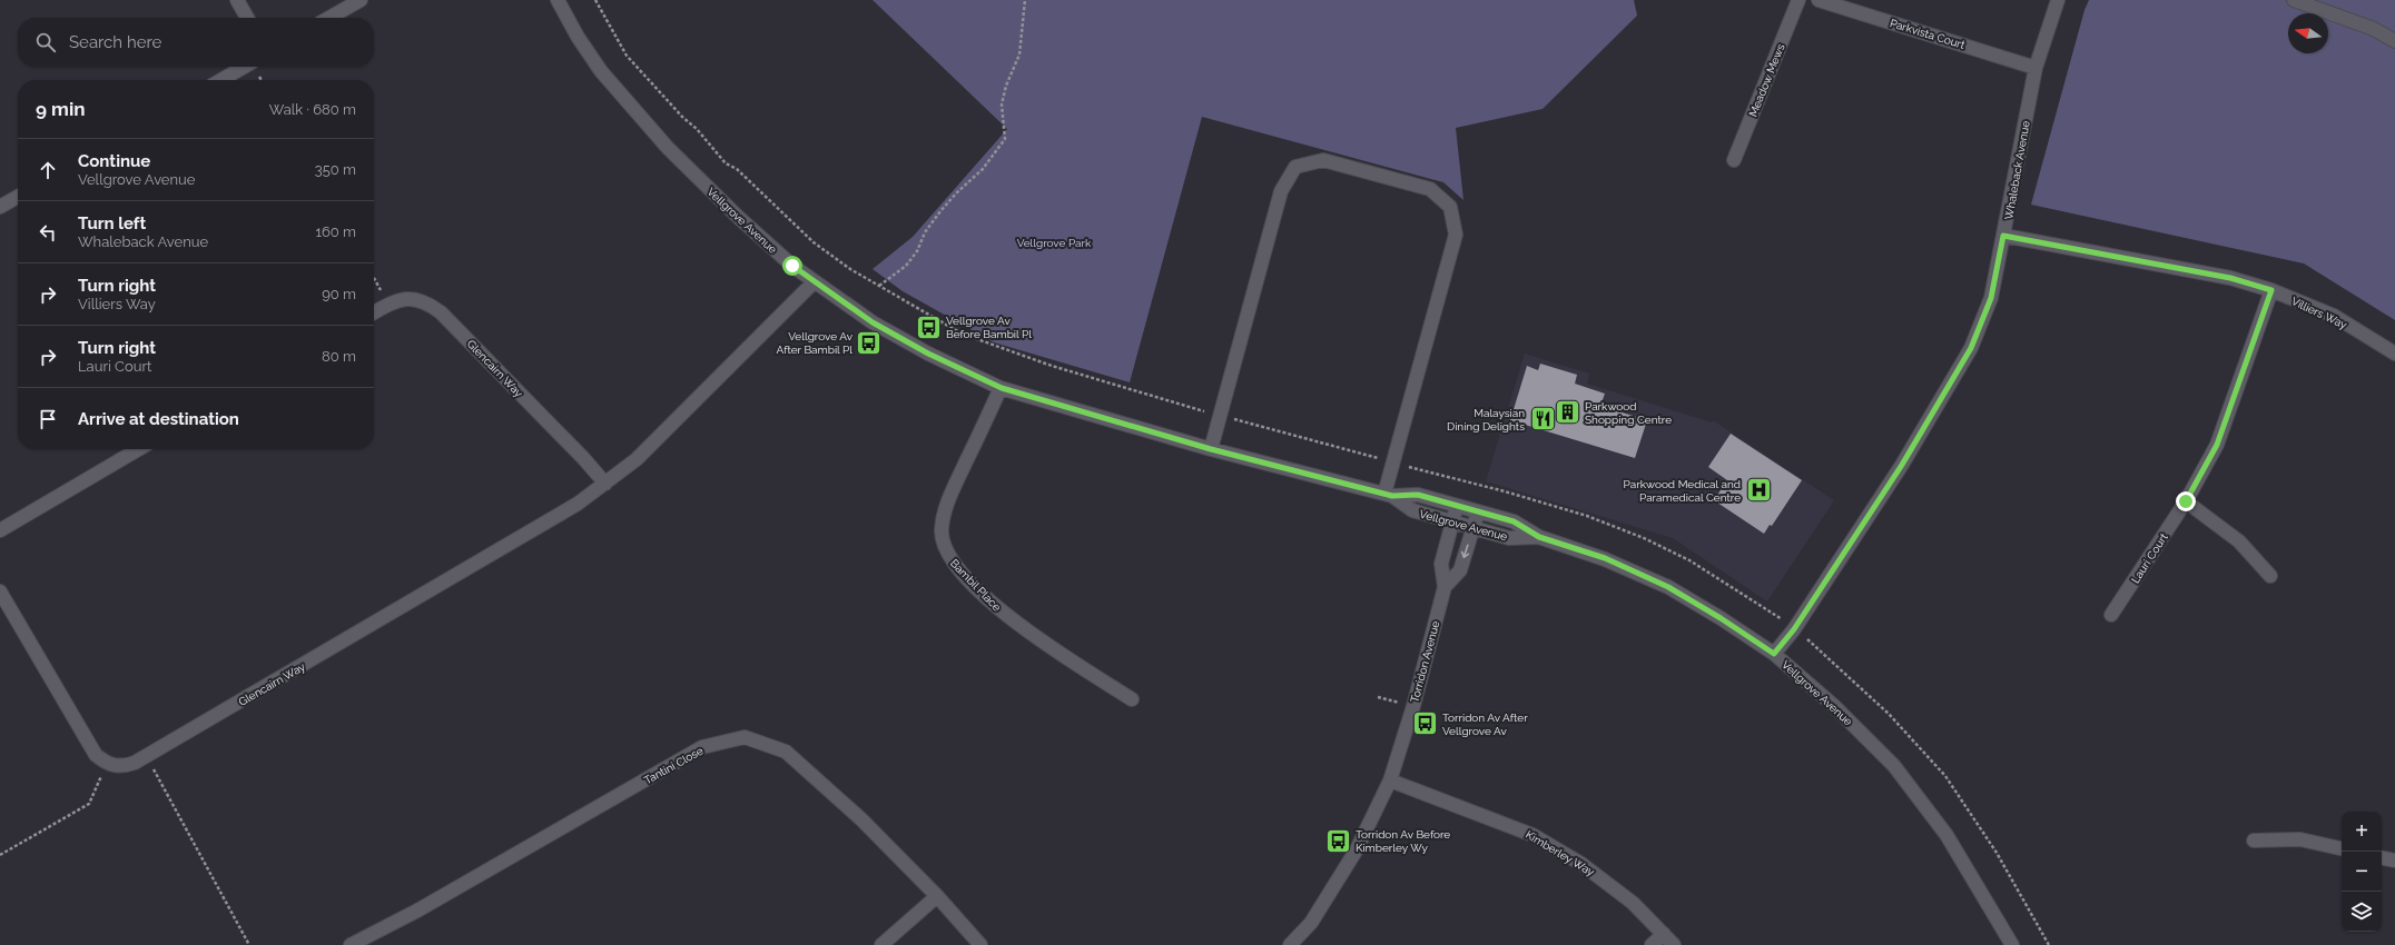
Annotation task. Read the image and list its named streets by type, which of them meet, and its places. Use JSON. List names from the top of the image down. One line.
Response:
{"streets":{"street":["Parkvista Court","Meadow Mews","Whaleback Avenue","Vellgrove Avenue","Villiers Way","Glencairn Way","Lauri Court","Bambil Place","Torridon Avenue","Tantini Close","Kimberley Way"]},"crossings":[["Parkvista Court","Whaleback Avenue"],["Whaleback Avenue","Vellgrove Avenue"],["Whaleback Avenue","Villiers Way"],["Vellgrove Avenue","Glencairn Way"],["Vellgrove Avenue","Bambil Place"],["Vellgrove Avenue","Torridon Avenue"],["Villiers Way","Lauri Court"],["Torridon Avenue","Kimberley Way"]],"parks":["Vellgrove Park"],"places":{"bus stop":["Vellgrove Av Before Bambil Pl","Vellgrove Av After Bambil Pl","Torridon Av After Vellgrove Av","Torridon Av Before Kimberley Wy"],"building":["Parkwood Shopping Centre"],"restaurant":["Malaysian Dining Delights"],"hospital":["Parkwood Medical and Paramedical Centre"]},"north":"left","page":{"search":"Search here","heading":["9 min","Walk · 680 m"],"list":[["Continue","Vellgrove Avenue","350 m"],["Turn left","Whaleback Avenue","160 m"],["Turn right","Villiers Way","90 m"],["Turn right","Lauri Court","80 m"],"Arrive at destination"],"map_buttons":["+","−"]}}
